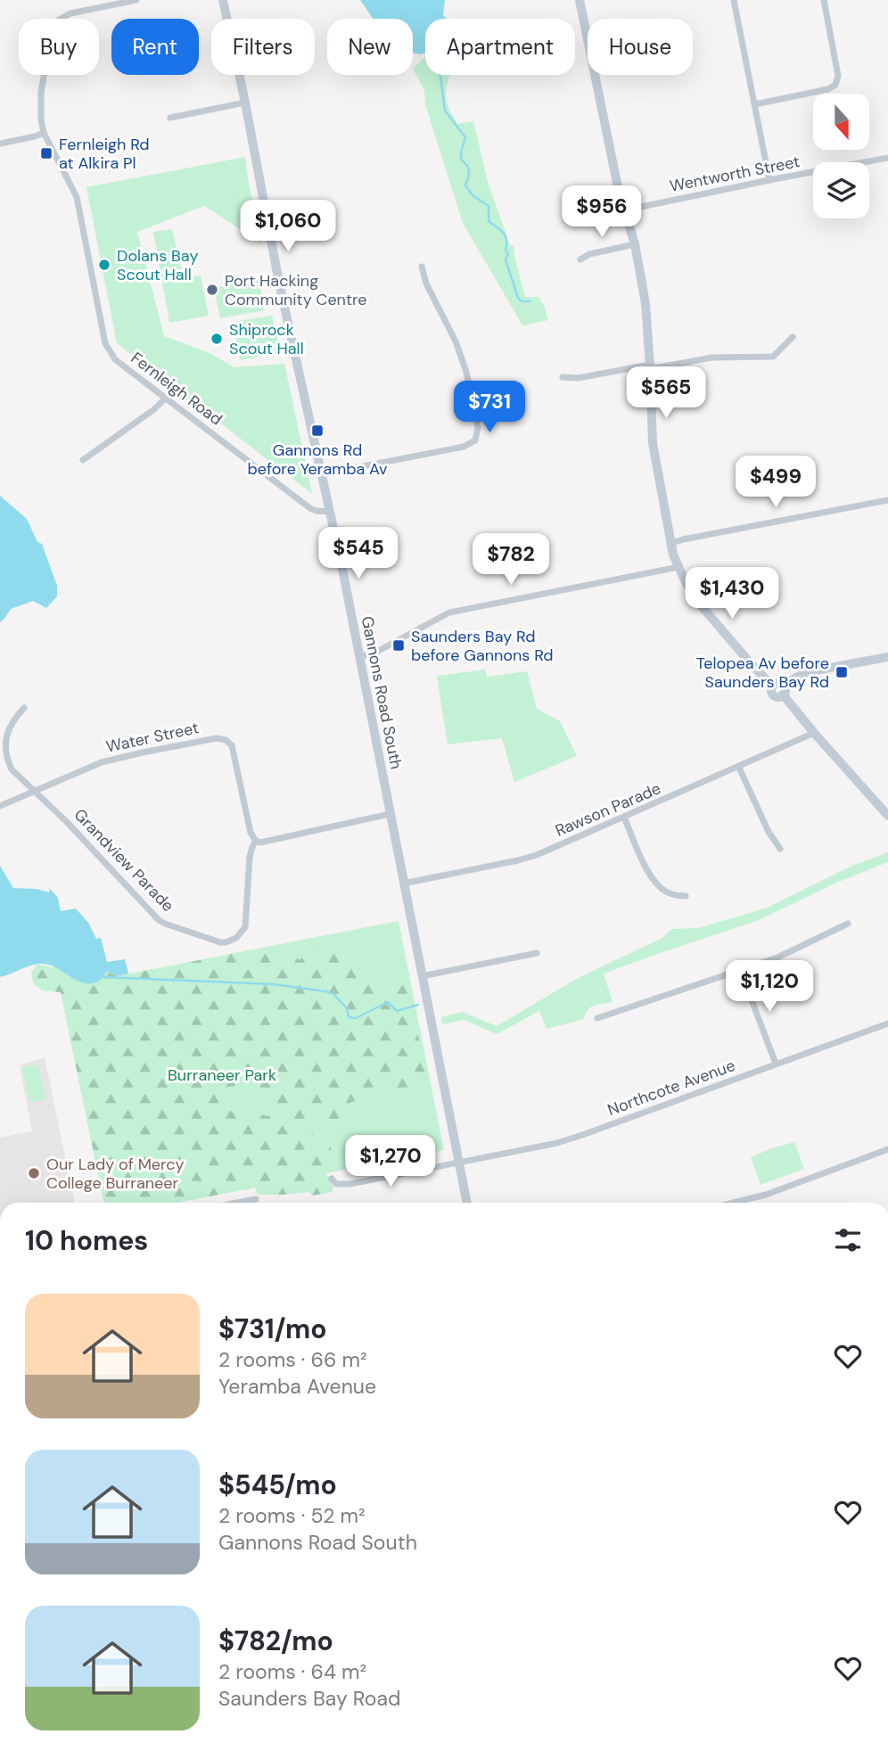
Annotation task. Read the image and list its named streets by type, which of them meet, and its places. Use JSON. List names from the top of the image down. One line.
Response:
{"streets":{"street":["Wentworth Street","Fernleigh Road","Gannons Road South","Water Street","Rawson Parade","Grandview Parade","Northcote Avenue"]},"crossings":[["Fernleigh Road","Gannons Road South"],["Gannons Road South","Rawson Parade"],["Gannons Road South","Northcote Avenue"],["Water Street","Grandview Parade"]],"parks":["Burraneer Park"],"places":{"transit":["Fernleigh Rd at Alkira Pl","Gannons Rd before Yeramba Av","Saunders Bay Rd before Gannons Rd","Telopea Av before Saunders Bay Rd"],"other":["Dolans Bay Scout Hall","Port Hacking Community Centre","Shiprock Scout Hall","Our Lady of Mercy College Burraneer"]},"north":"bottom","page":{"chip":["Buy","Rent","Filters","New","Apartment","House"],"price":["$956","$1,060","$565","$731","$499","$545","$782","$1,430","$1,120","$1,270"],"heading":"10 homes","list":[{"name":"$731/mo","note":"2 rooms · 66 m² · Yeramba Avenue"},{"name":"$545/mo","note":"2 rooms · 52 m² · Gannons Road South"},{"name":"$782/mo","note":"2 rooms · 64 m² · Saunders Bay Road"}]}}
